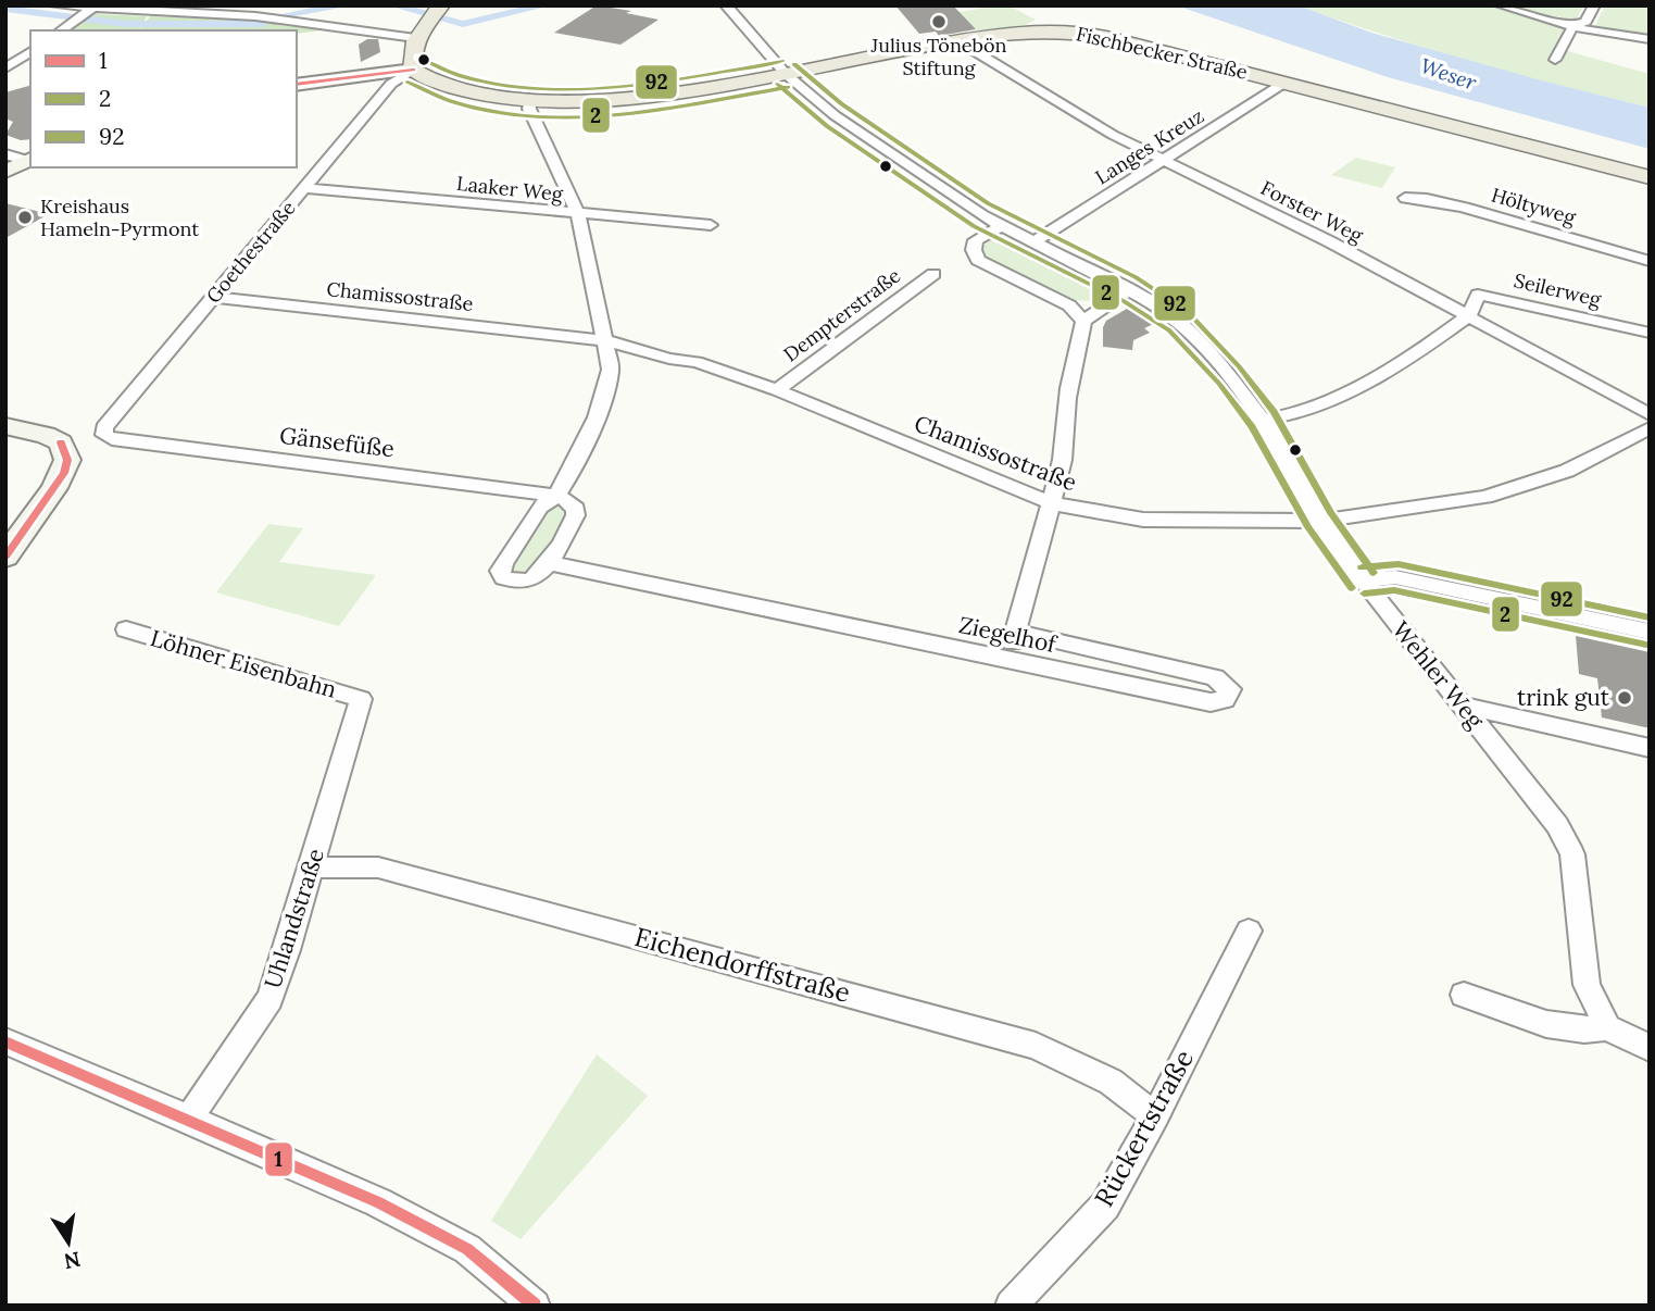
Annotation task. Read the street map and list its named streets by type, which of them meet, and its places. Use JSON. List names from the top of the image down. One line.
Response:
{"streets":{"main road":["Fischbecker Straße"],"street":["Langes Kreuz","Laaker Weg","Höltyweg","Forster Weg","Goethestraße","Seilerweg","Chamissostraße","Dempterstraße","Gänsefüße","Ziegelhof","Löhner Eisenbahn","Wehler Weg","Uhlandstraße","Eichendorffstraße","Rückertstraße"]},"crossings":[["Fischbecker Straße","Langes Kreuz"],["Fischbecker Straße","Forster Weg"],["Fischbecker Straße","Goethestraße"],["Fischbecker Straße","Wehler Weg"],["Langes Kreuz","Forster Weg"],["Langes Kreuz","Wehler Weg"],["Laaker Weg","Goethestraße"],["Forster Weg","Seilerweg"],["Goethestraße","Chamissostraße"],["Goethestraße","Gänsefüße"],["Chamissostraße","Dempterstraße"],["Chamissostraße","Wehler Weg"],["Löhner Eisenbahn","Uhlandstraße"],["Uhlandstraße","Eichendorffstraße"],["Eichendorffstraße","Rückertstraße"]],"water":["Weser"],"places":["Julius Tönebön Stiftung","Kreishaus Hameln-Pyrmont","trink gut"],"lines":["transit line 92","transit line 1","transit line 2"],"legend":["1","2","92"],"north":"bottom"}
